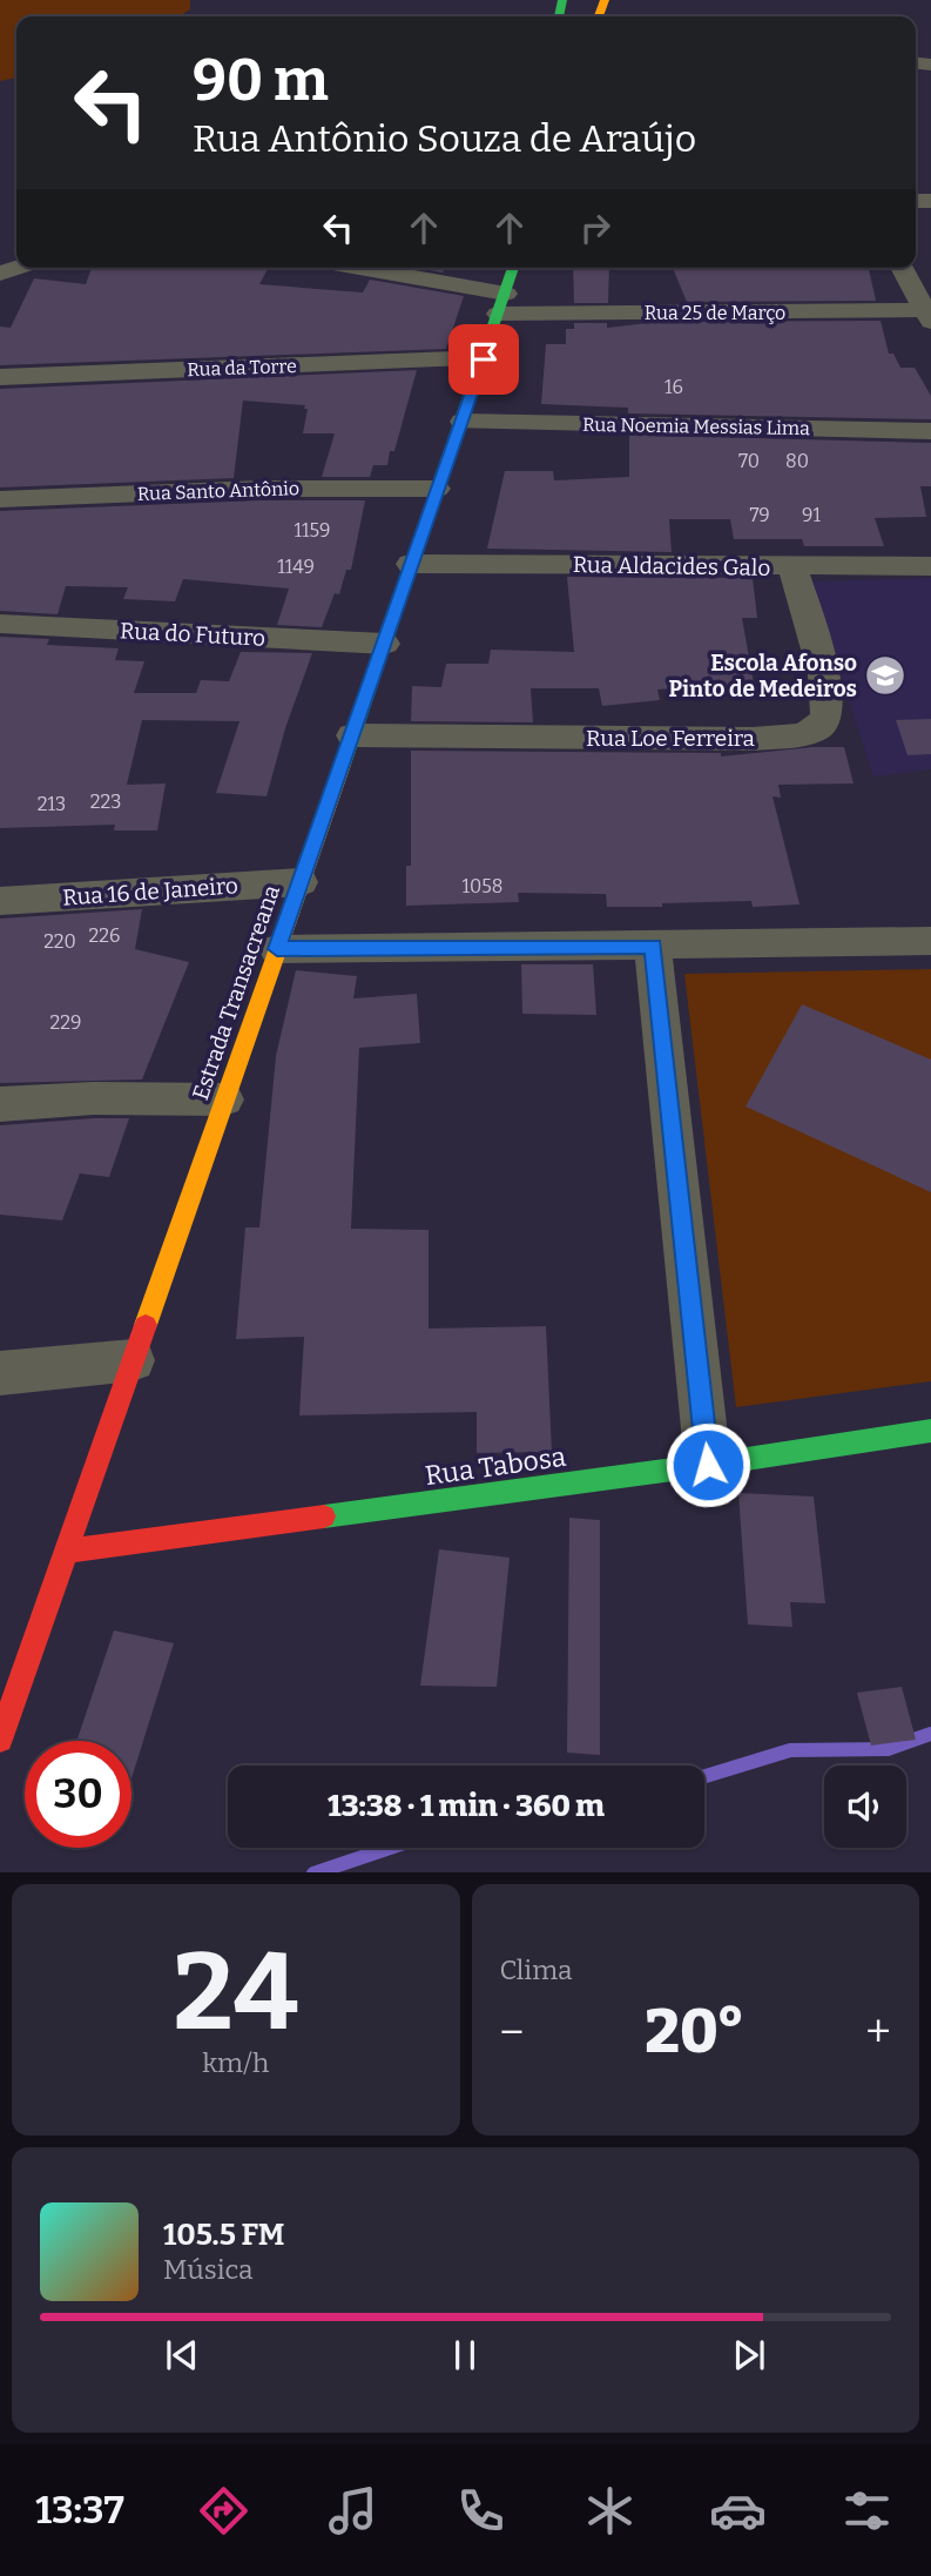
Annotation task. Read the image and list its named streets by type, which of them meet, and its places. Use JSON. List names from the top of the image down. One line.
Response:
{"streets":{"street":["Rua 25 de Março","Rua da Torre","Rua Noemia Messias Lima","Rua Santo Antônio","Rua Aldacides Galo","Rua do Futuro","Rua Loe Ferreira","Rua 16 de Janeiro","Estrada Transacreana","Rua Tabosa"]},"crossings":[["Rua 25 de Março","Estrada Transacreana"],["Rua da Torre","Estrada Transacreana"],["Rua Noemia Messias Lima","Estrada Transacreana"],["Rua Santo Antônio","Estrada Transacreana"],["Rua Aldacides Galo","Rua Loe Ferreira"],["Rua Aldacides Galo","Estrada Transacreana"],["Rua do Futuro","Estrada Transacreana"],["Rua Loe Ferreira","Estrada Transacreana"],["Rua 16 de Janeiro","Estrada Transacreana"],["Estrada Transacreana","Rua Tabosa"]],"places":{"school or university":["Escola Afonso Pinto de Medeiros"]},"house_numbers":["16","70","80","79","91","1159","1149","223","213","1058","226","220","229"],"page":{"turn":["90 m","Rua Antônio Souza de Araújo"],"limit":"30","trip":"13:38 · 1 min · 360 m","tile":[["24","km/h"],"Clima"],"heat":["−","20°","+"],"song":["105.5 FM","Música"],"tabs":"13:37"}}
